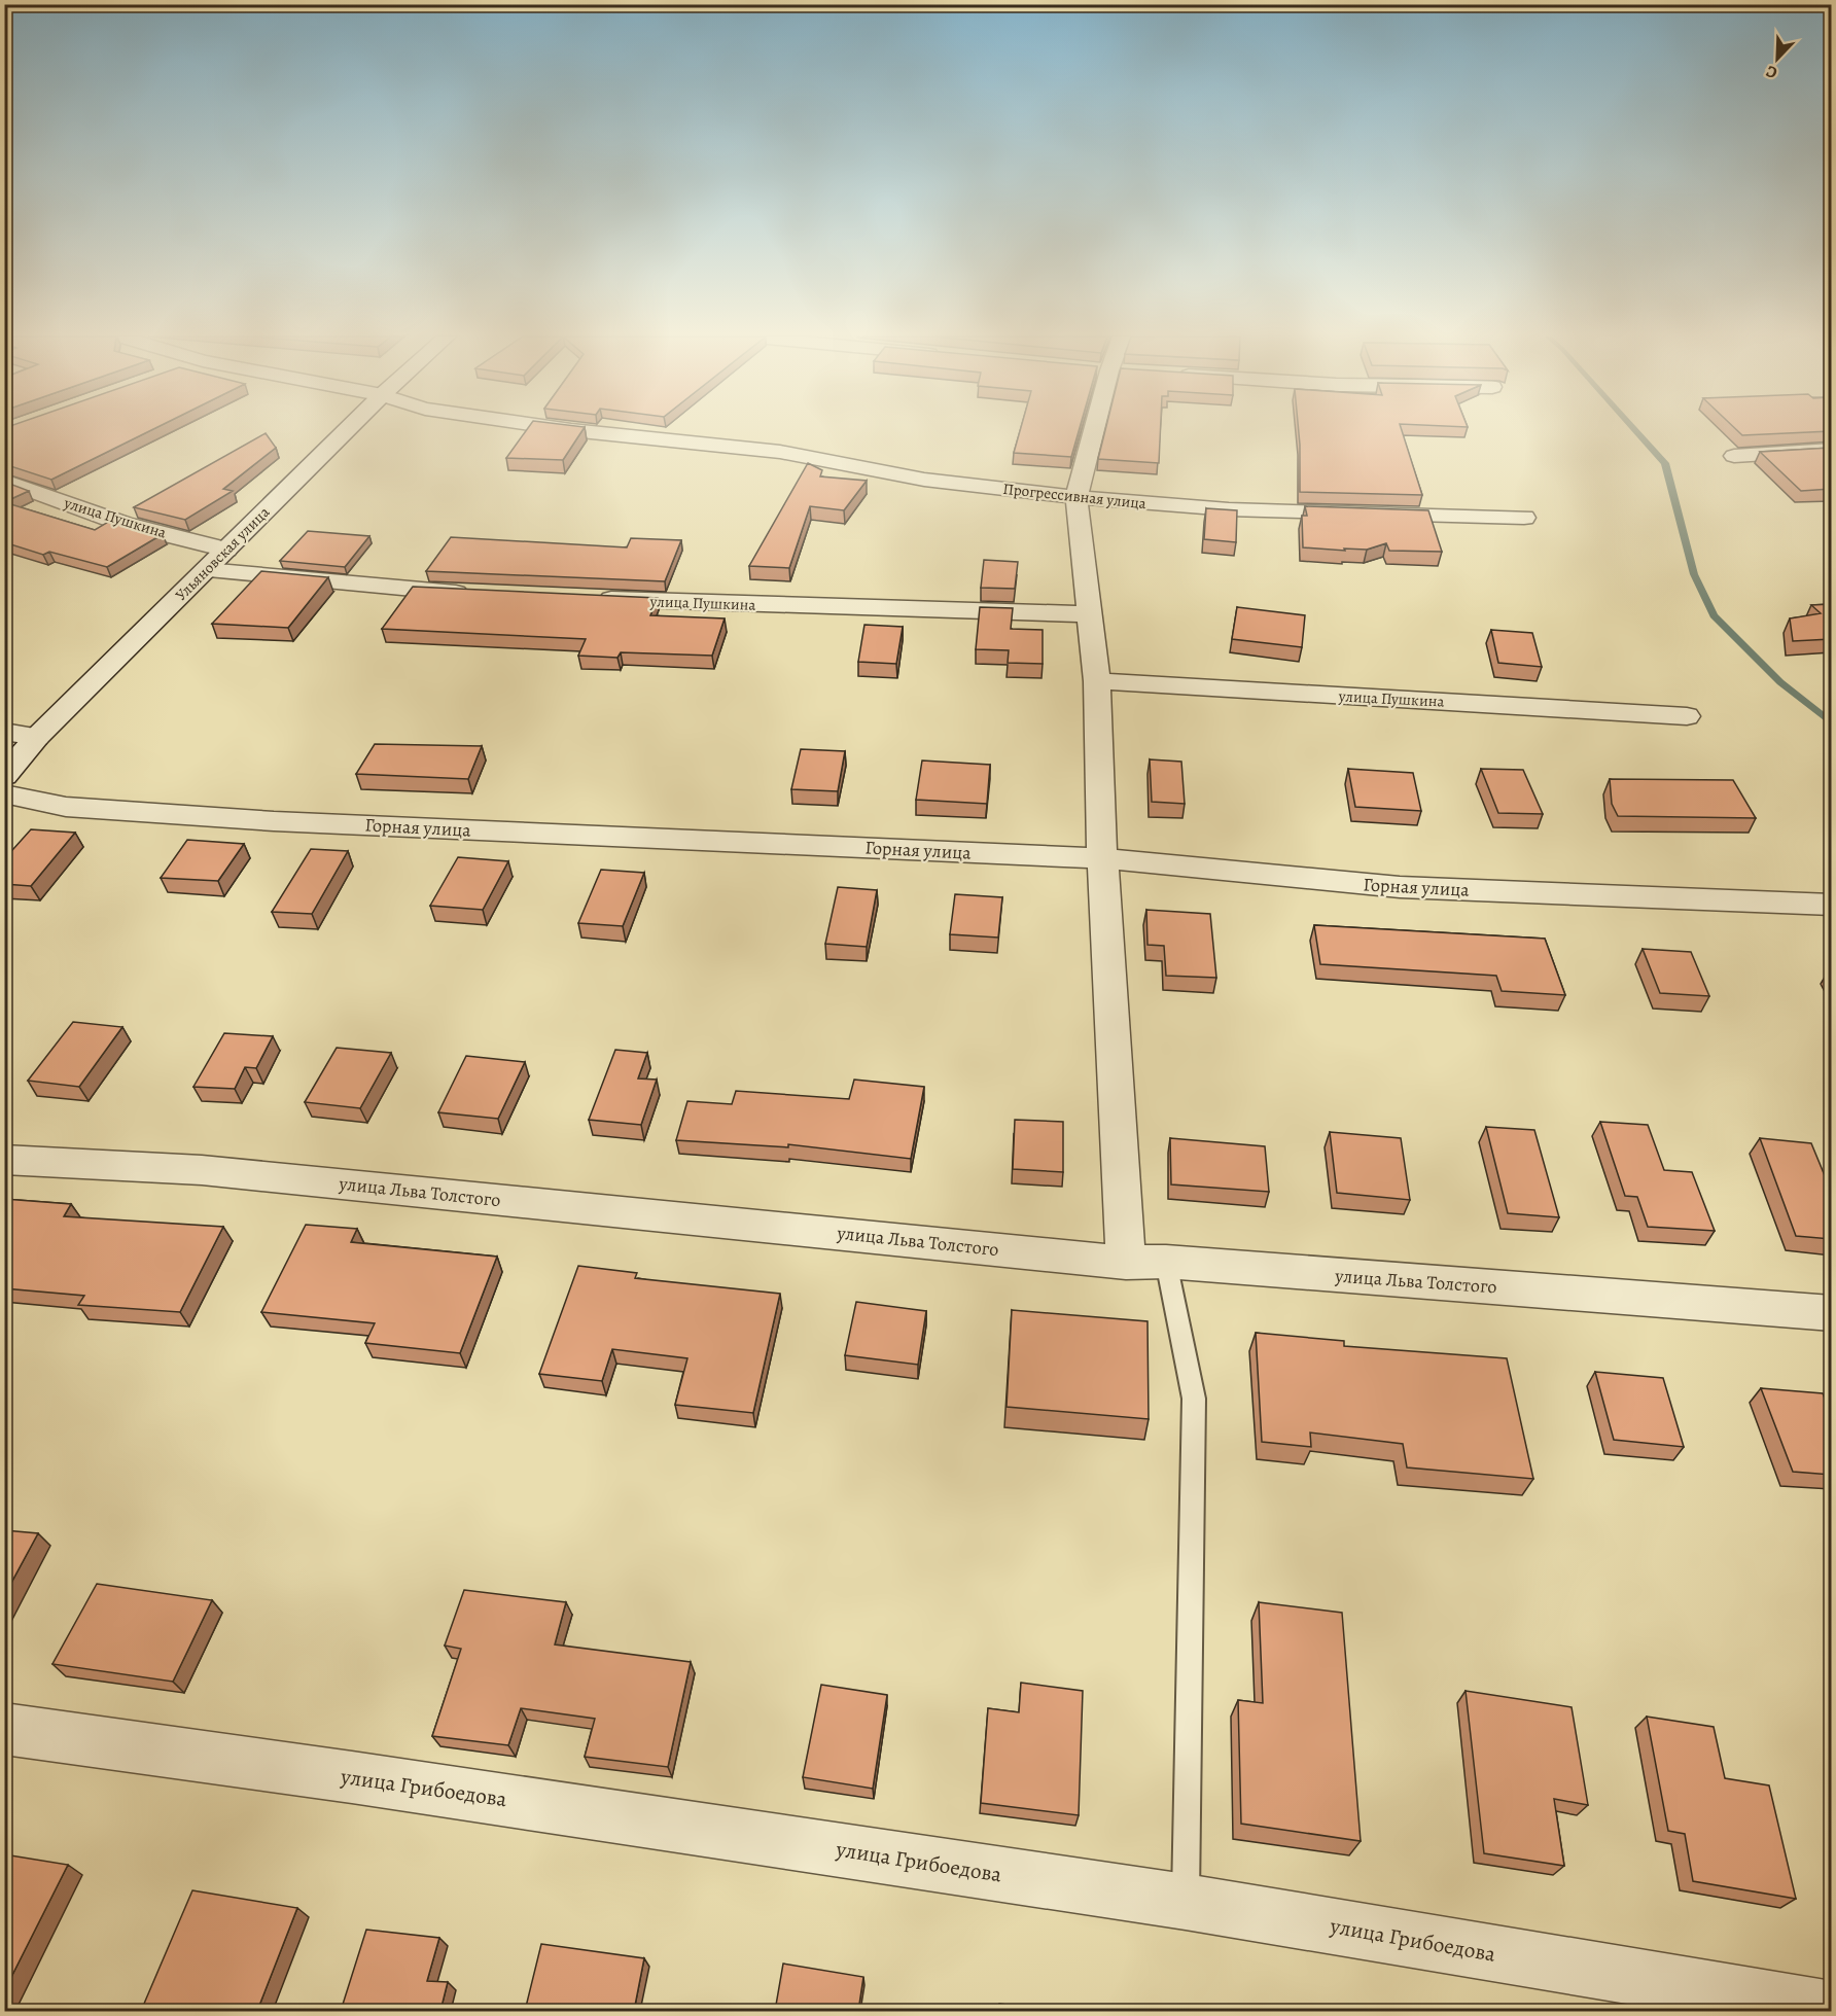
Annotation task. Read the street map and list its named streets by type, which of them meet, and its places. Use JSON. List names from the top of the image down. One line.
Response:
{"streets":{"street":["Прогрессивная улица","улица Пушкина","Ульяновская улица","Горная улица","улица Льва Толстого","улица Грибоедова"]},"crossings":[["улица Пушкина","Ульяновская улица"]],"north":"bottom left"}
